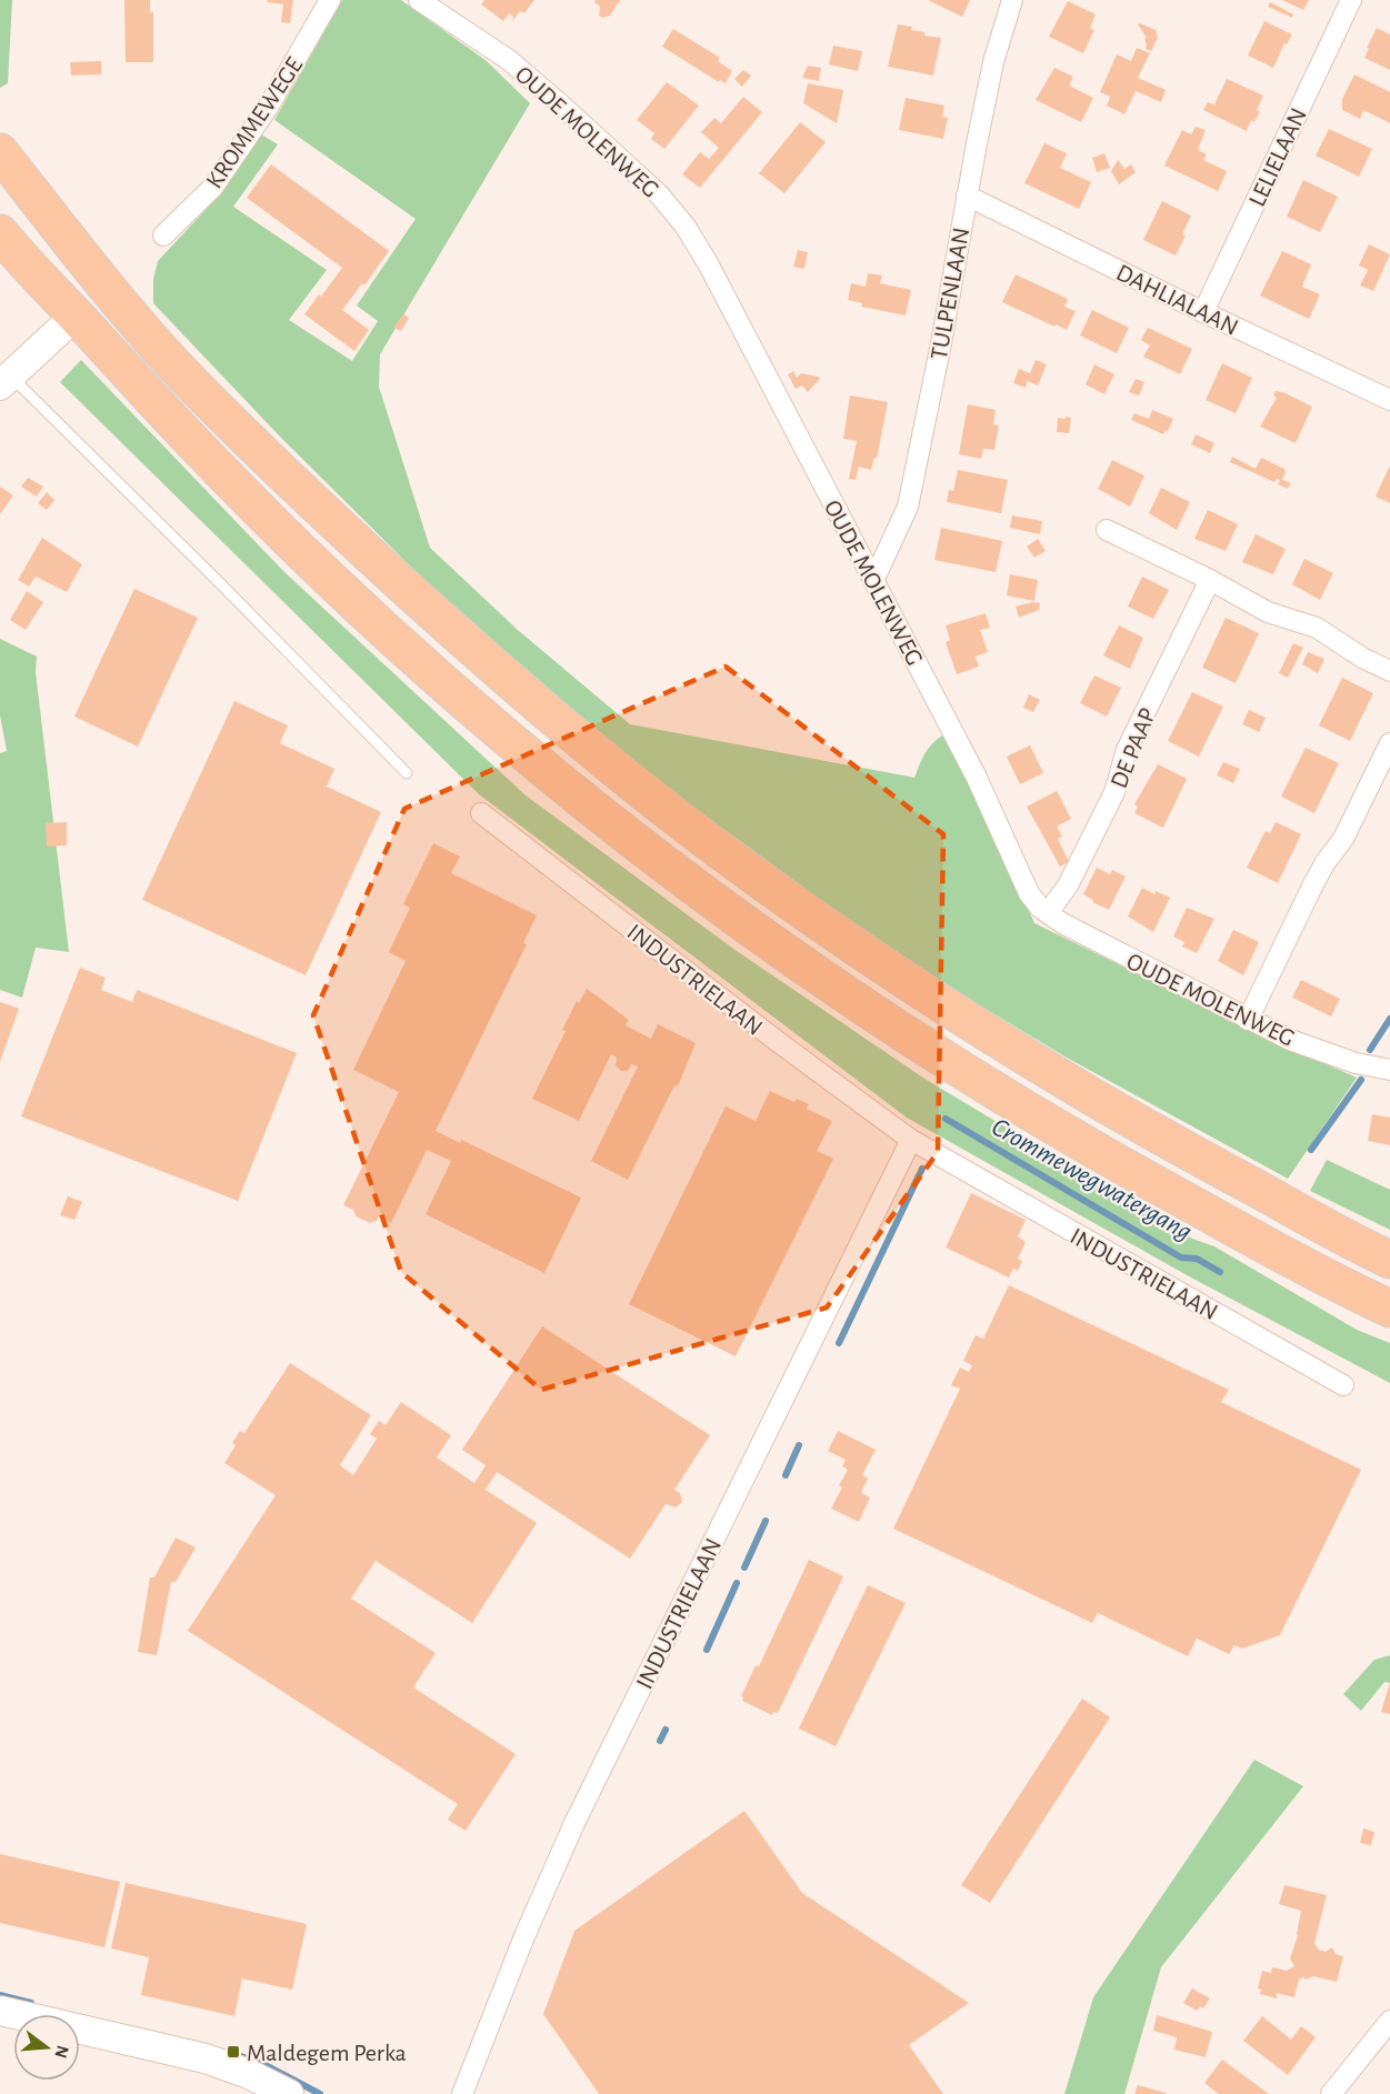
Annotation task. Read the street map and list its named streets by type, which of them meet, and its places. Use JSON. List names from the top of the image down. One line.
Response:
{"streets":{"street":["KROMMEWEGE","OUDE MOLENWEG","LELIELAAN","TULPENLAAN","DAHLIALAAN","DE PAAP","INDUSTRIELAAN"]},"crossings":[["OUDE MOLENWEG","TULPENLAAN"],["OUDE MOLENWEG","DE PAAP"],["LELIELAAN","DAHLIALAAN"],["TULPENLAAN","DAHLIALAAN"]],"water":["Crommewegwatergang"],"places":{"transit":["Maldegem Perka"]},"north":"right"}
